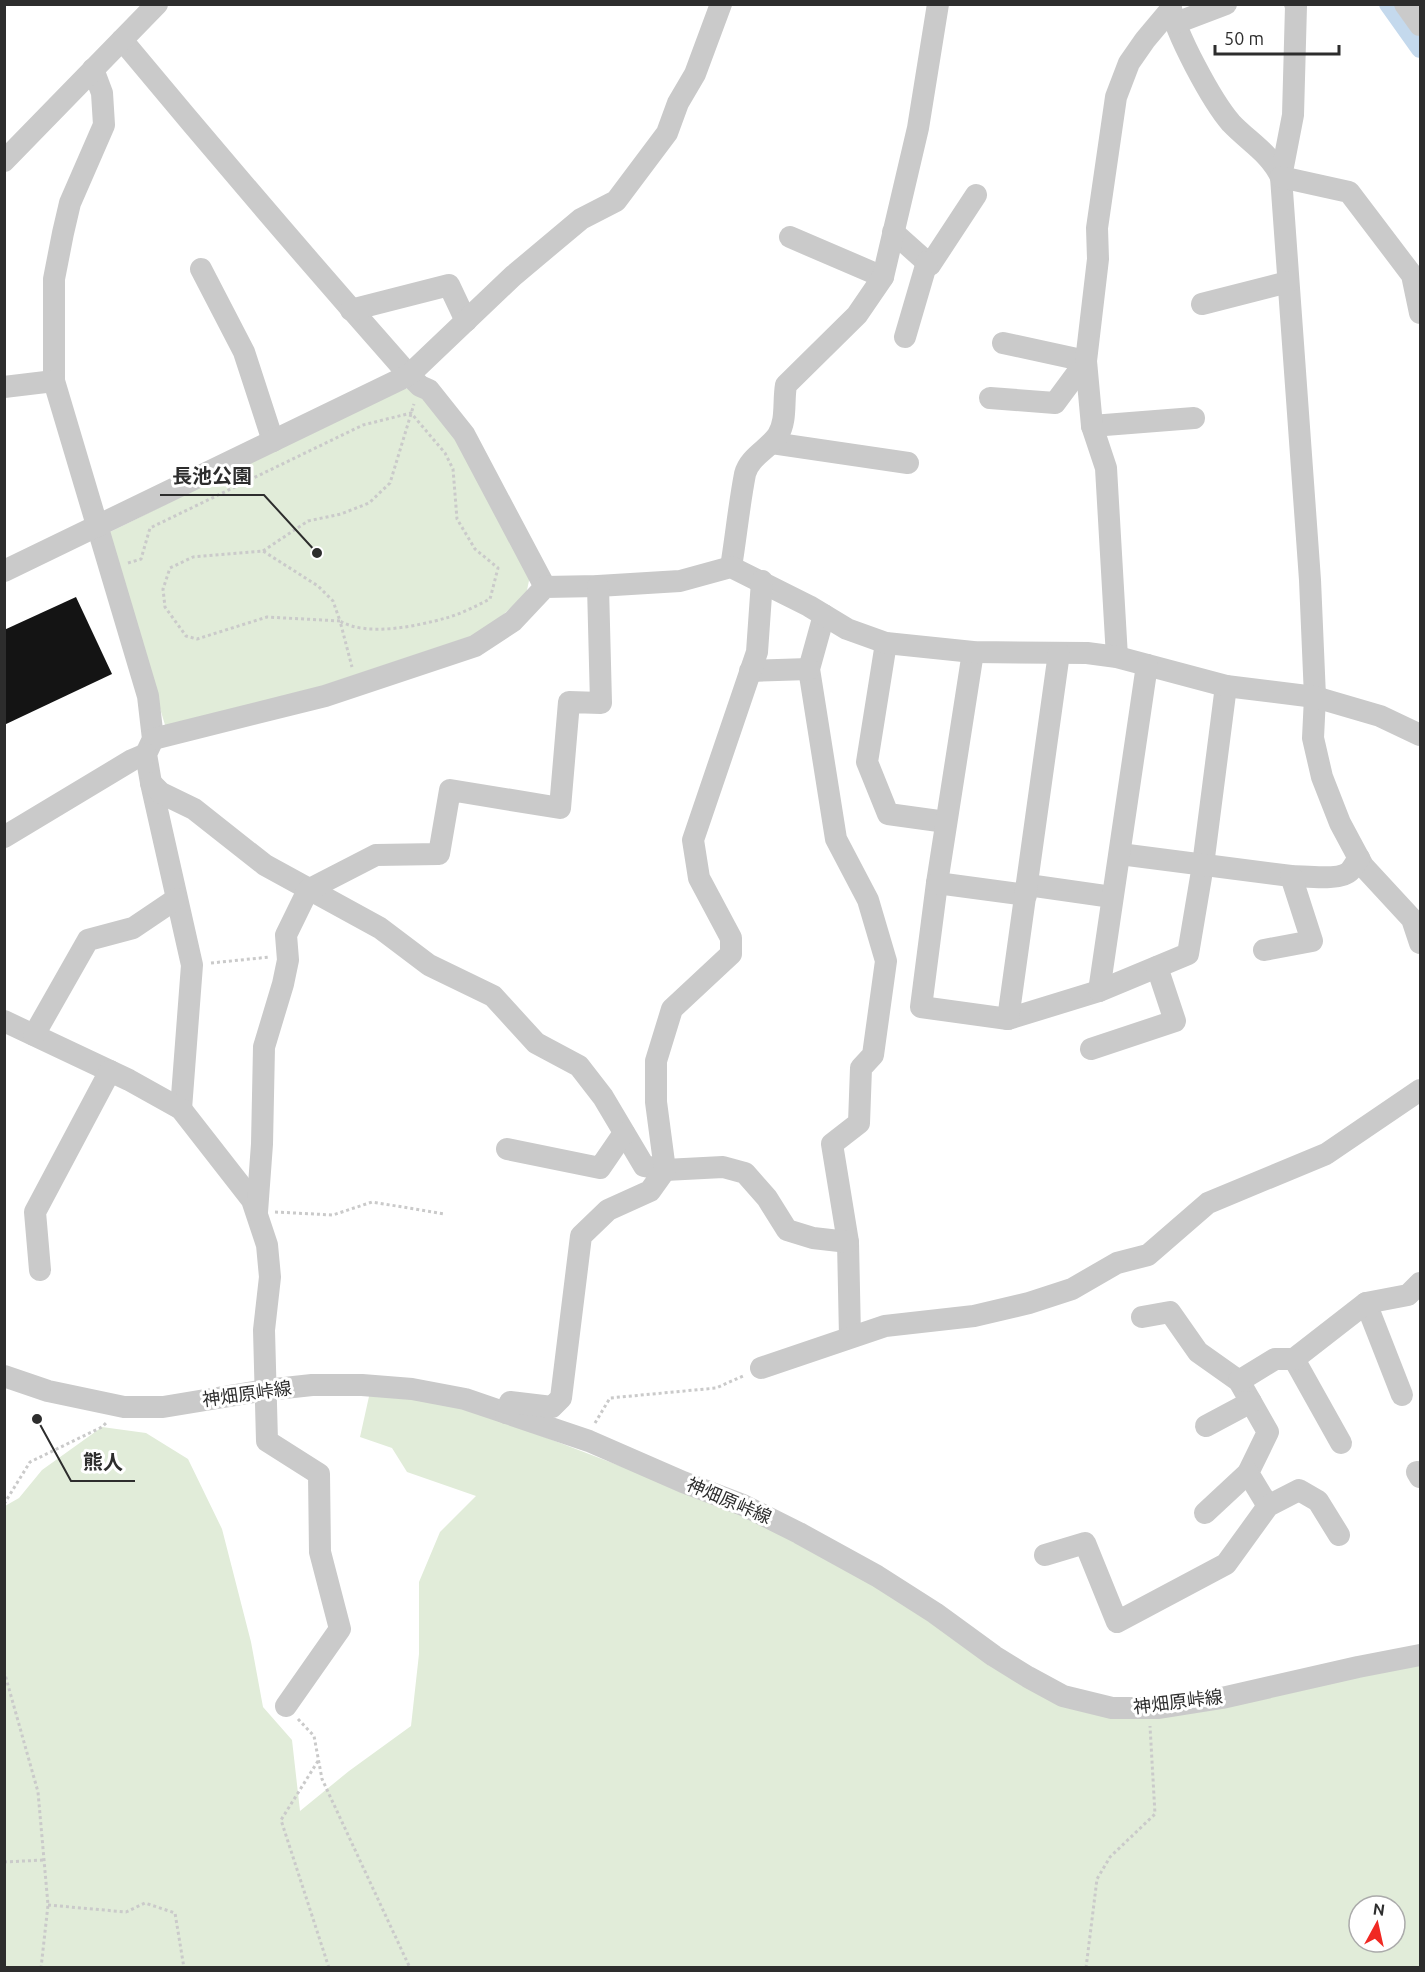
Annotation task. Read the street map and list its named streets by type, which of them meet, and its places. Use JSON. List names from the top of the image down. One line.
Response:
{"streets":{"street":["神畑原峠線"]},"places":["長池公園","熊人"],"scale_bar":"50 m","north":"top"}
